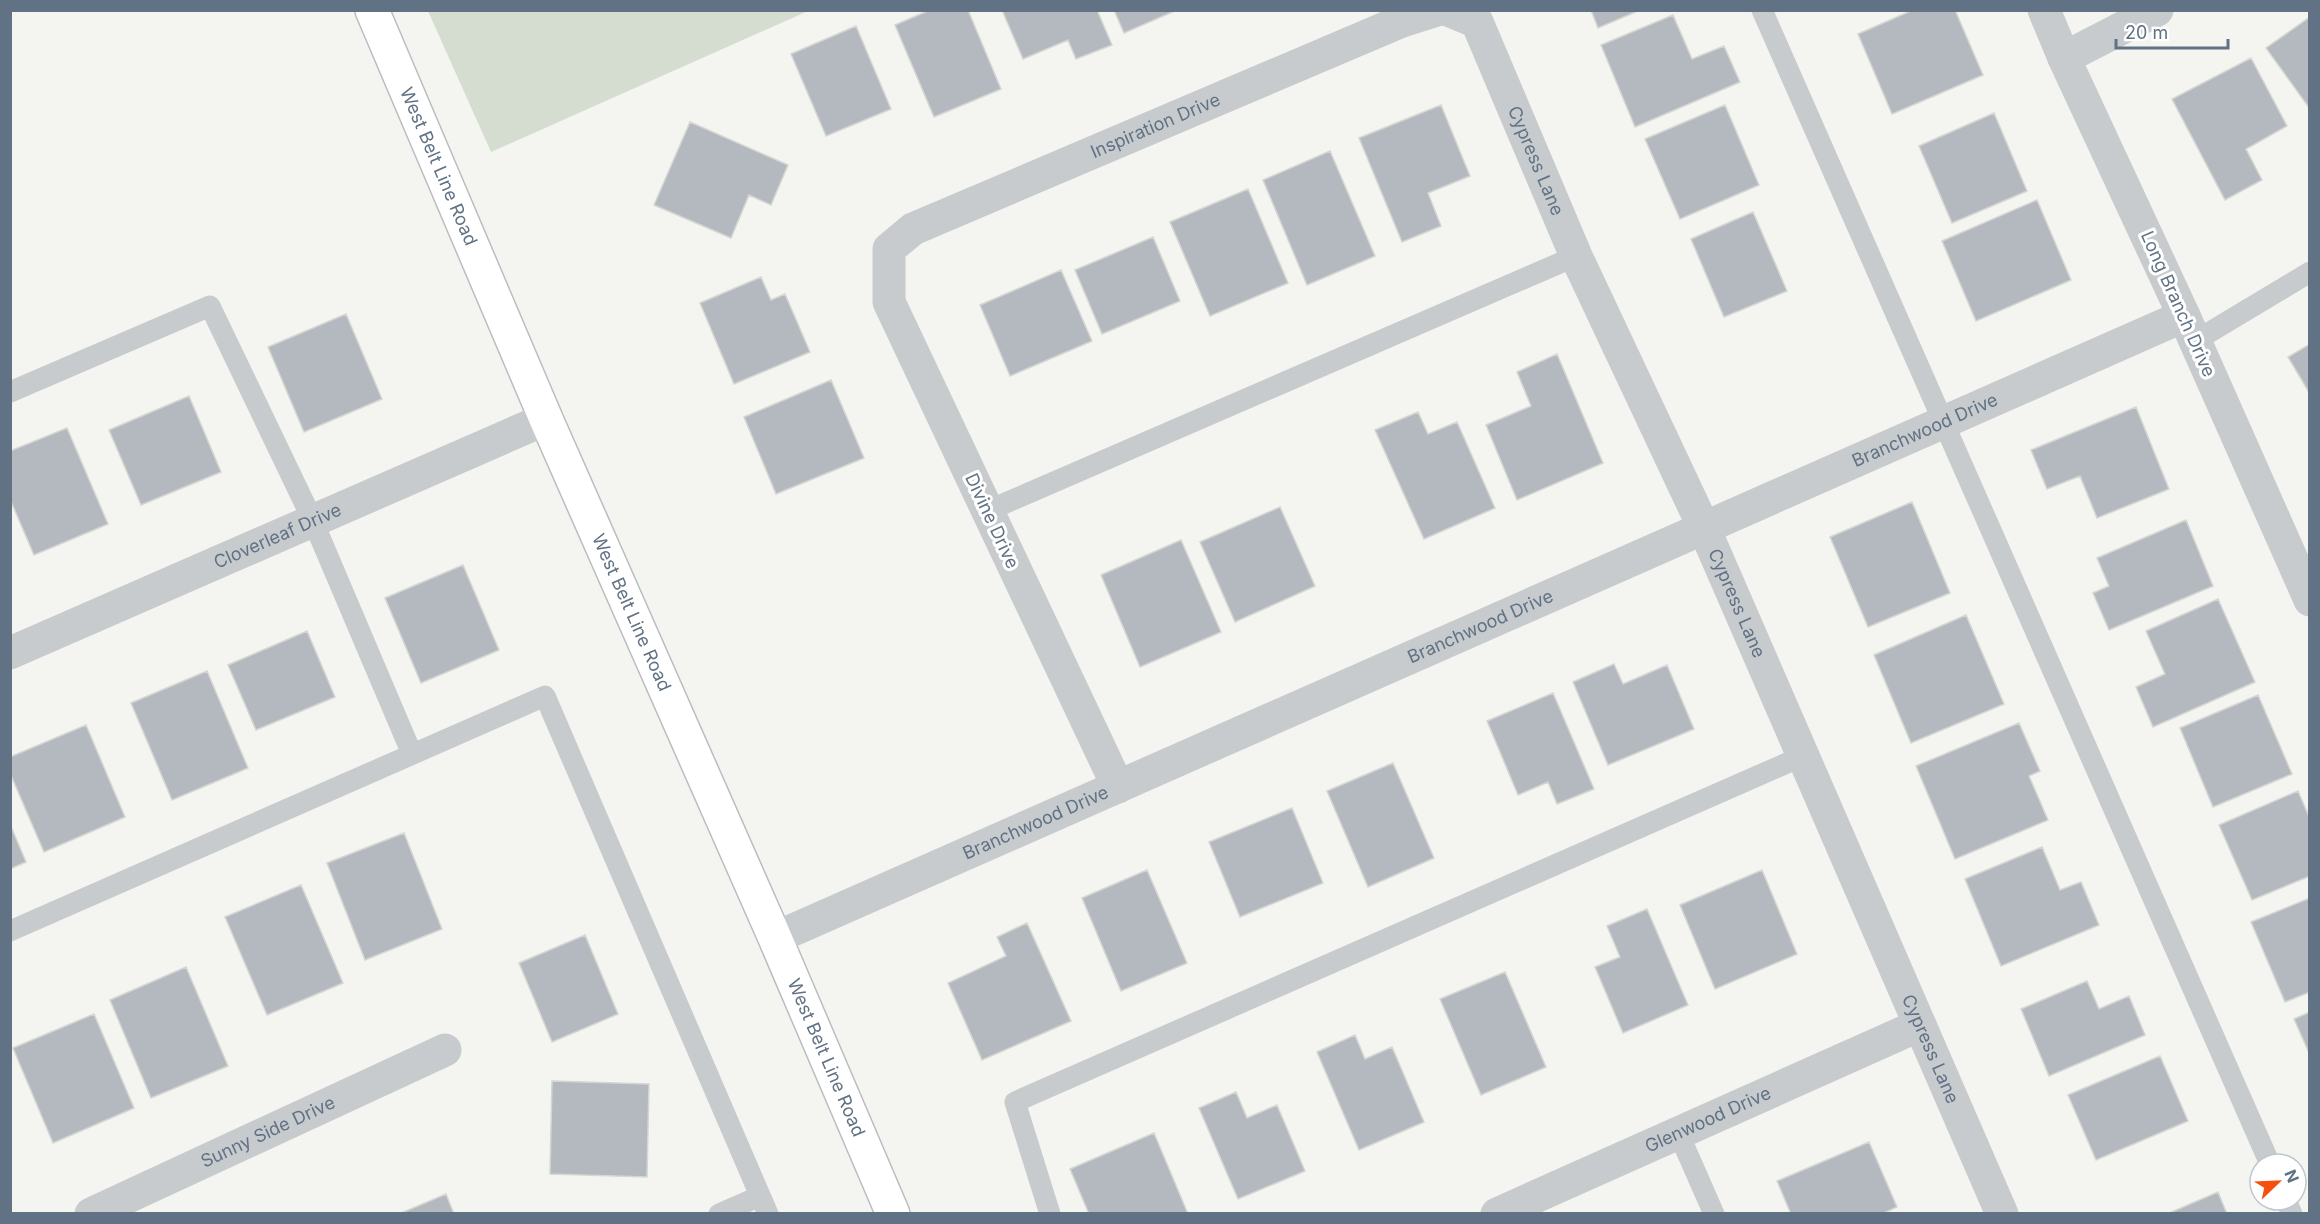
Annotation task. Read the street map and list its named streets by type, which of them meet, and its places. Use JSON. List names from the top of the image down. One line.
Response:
{"streets":{"main road":["West Belt Line Road"],"street":["Inspiration Drive","Cypress Lane","Long Branch Drive","Branchwood Drive","Divine Drive","Cloverleaf Drive","Glenwood Drive","Sunny Side Drive"]},"crossings":[["Inspiration Drive","Cypress Lane"],["Inspiration Drive","Divine Drive"],["Cypress Lane","Branchwood Drive"],["Cypress Lane","Glenwood Drive"],["West Belt Line Road","Branchwood Drive"],["West Belt Line Road","Cloverleaf Drive"],["Long Branch Drive","Branchwood Drive"],["Branchwood Drive","Divine Drive"]],"scale_bar":"20 m","north":"top right"}
